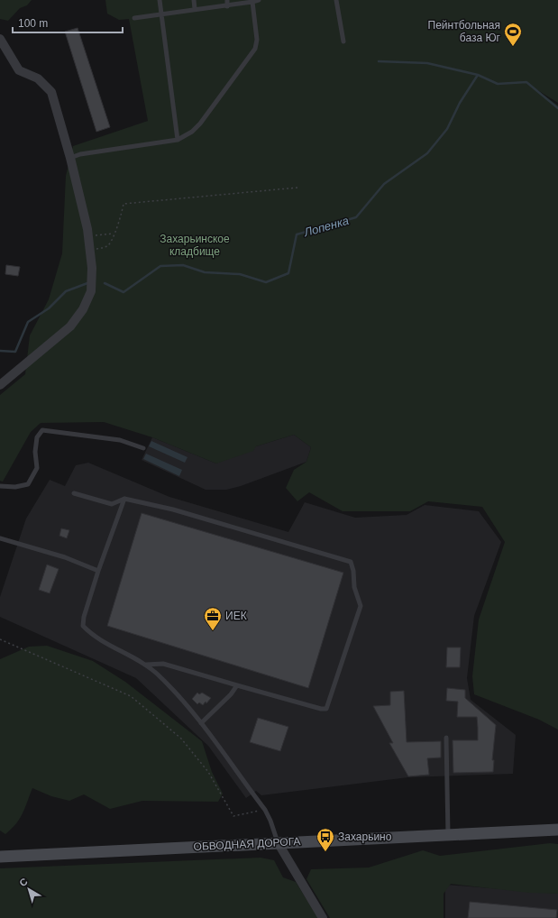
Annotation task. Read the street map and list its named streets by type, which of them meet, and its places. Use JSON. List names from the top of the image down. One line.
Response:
{"streets":{"main road":["ОБВОДНАЯ ДОРОГА"]},"water":["Лопенка"],"parks":["Захарьинское кладбище"],"places":{"sports":["Пейнтбольная база Юг"],"office":["ИЕК"],"bus stop":["Захарьино"]},"scale_bar":"100 m","north":"top left"}
